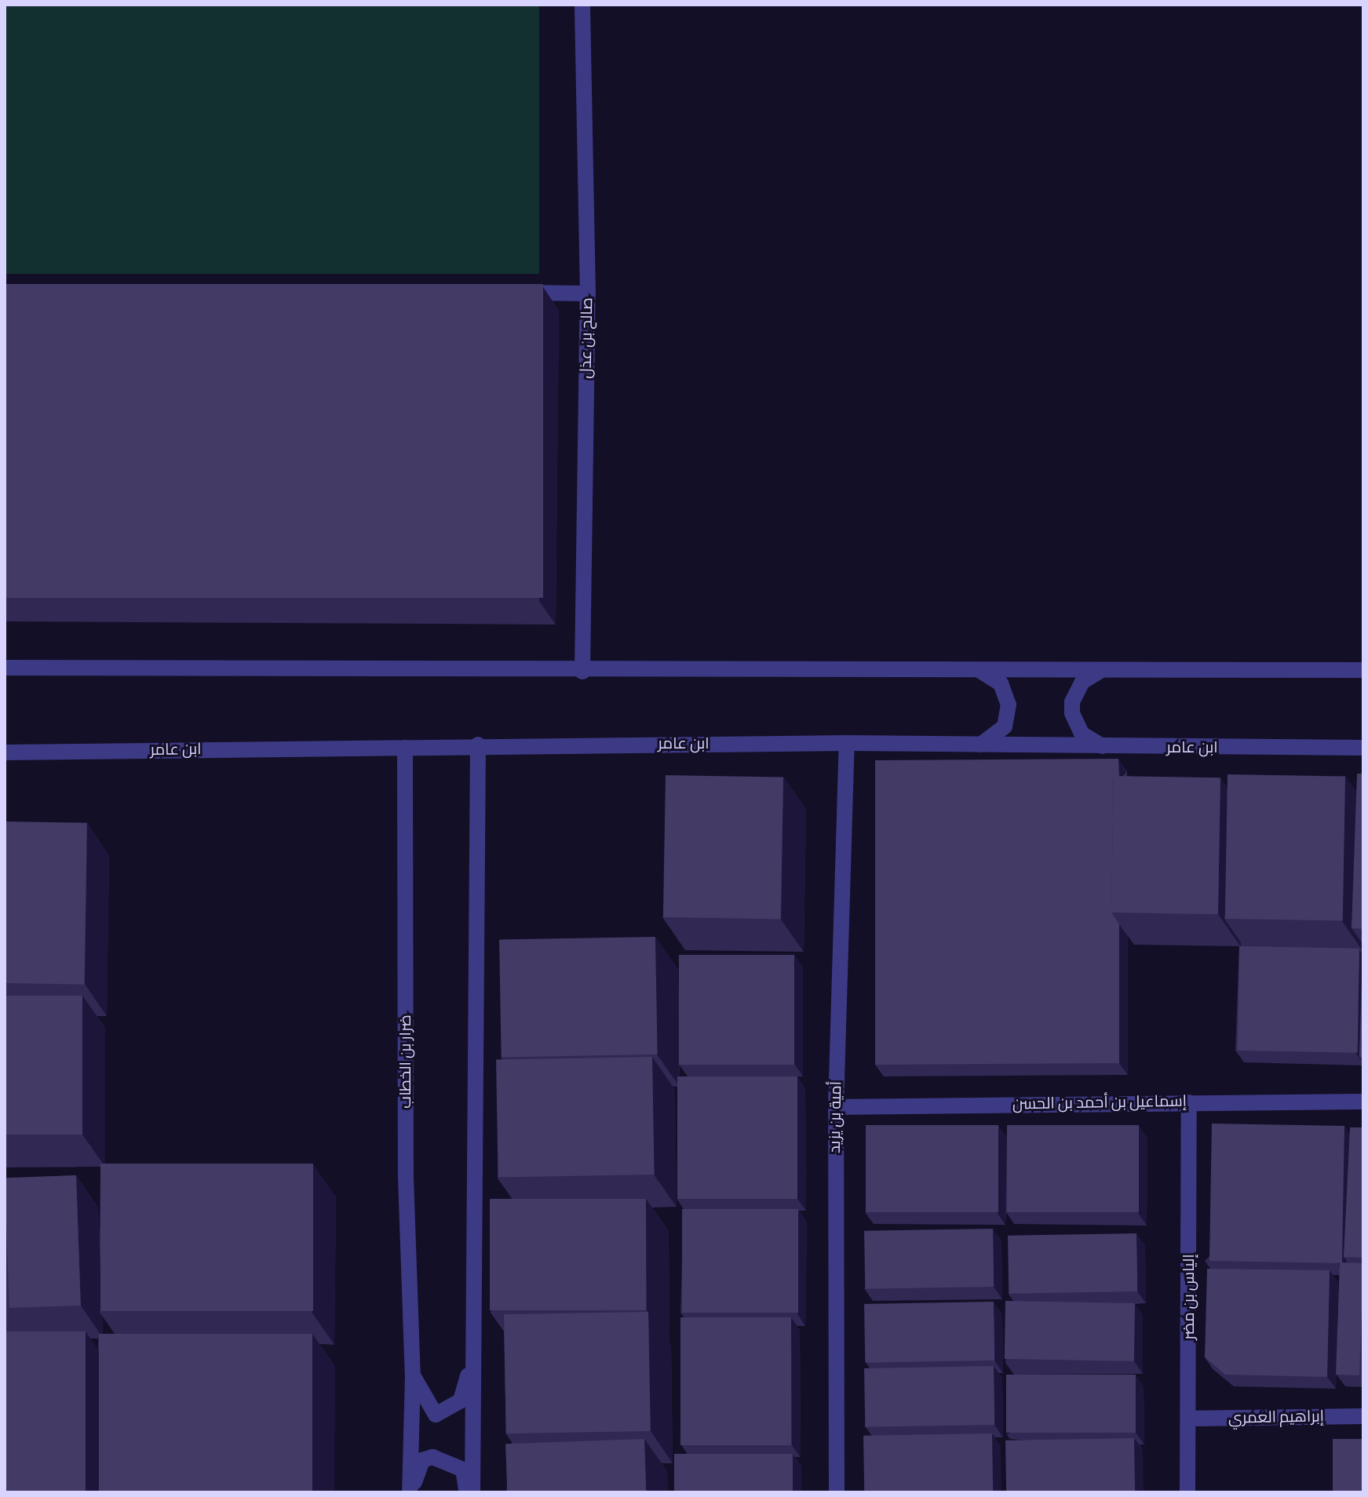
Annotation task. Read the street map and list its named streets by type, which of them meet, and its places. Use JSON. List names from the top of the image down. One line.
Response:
{"streets":{"street":["صالح بن عذل","ابن عامر","ضرار بن الخطاب","إسماعيل بن أحمد بن الحسن","أمية بن يزيد","إلياس بن مضر","إبراهيم العمري"]},"crossings":[["ابن عامر","ضرار بن الخطاب"],["ابن عامر","أمية بن يزيد"],["إسماعيل بن أحمد بن الحسن","أمية بن يزيد"],["إسماعيل بن أحمد بن الحسن","إلياس بن مضر"],["إلياس بن مضر","إبراهيم العمري"]]}
